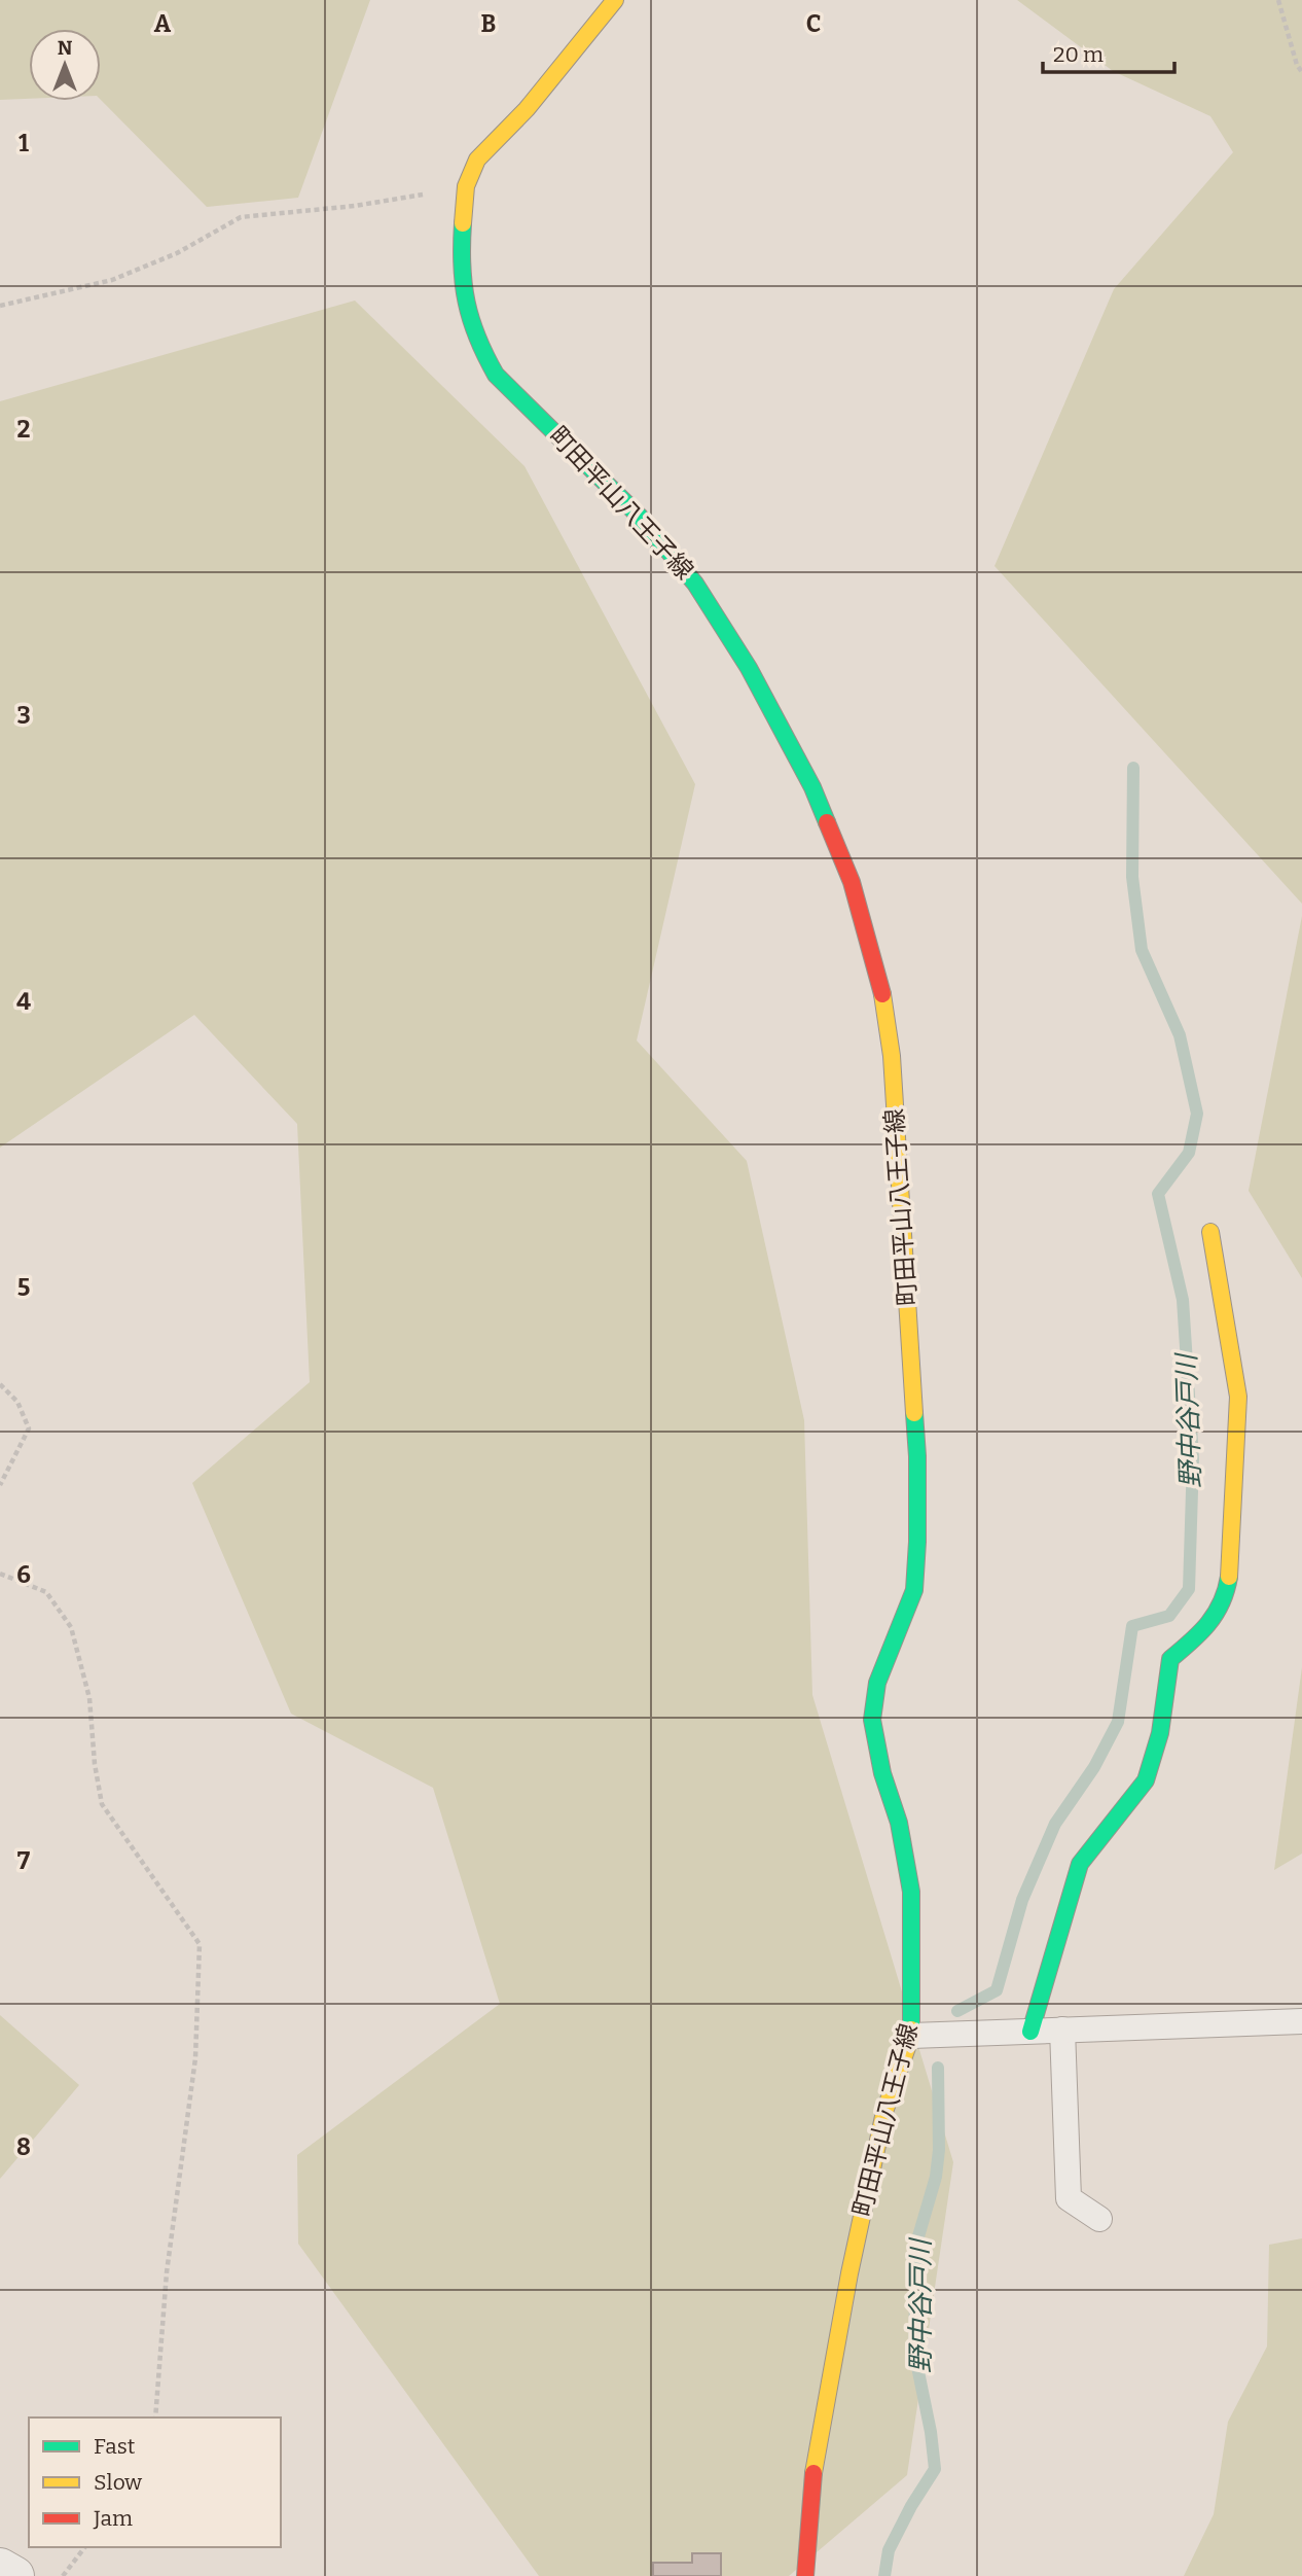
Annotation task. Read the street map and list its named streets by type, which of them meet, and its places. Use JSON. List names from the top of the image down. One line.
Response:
{"streets":{"main road":["町田平山八王子線"]},"water":["野中谷戸川"],"legend":["Fast","Slow","Jam"],"scale_bar":"20 m","north":"top","grid":{"columns":["A","B","C"],"rows":["1","2","3","4","5","6","7","8"]}}
